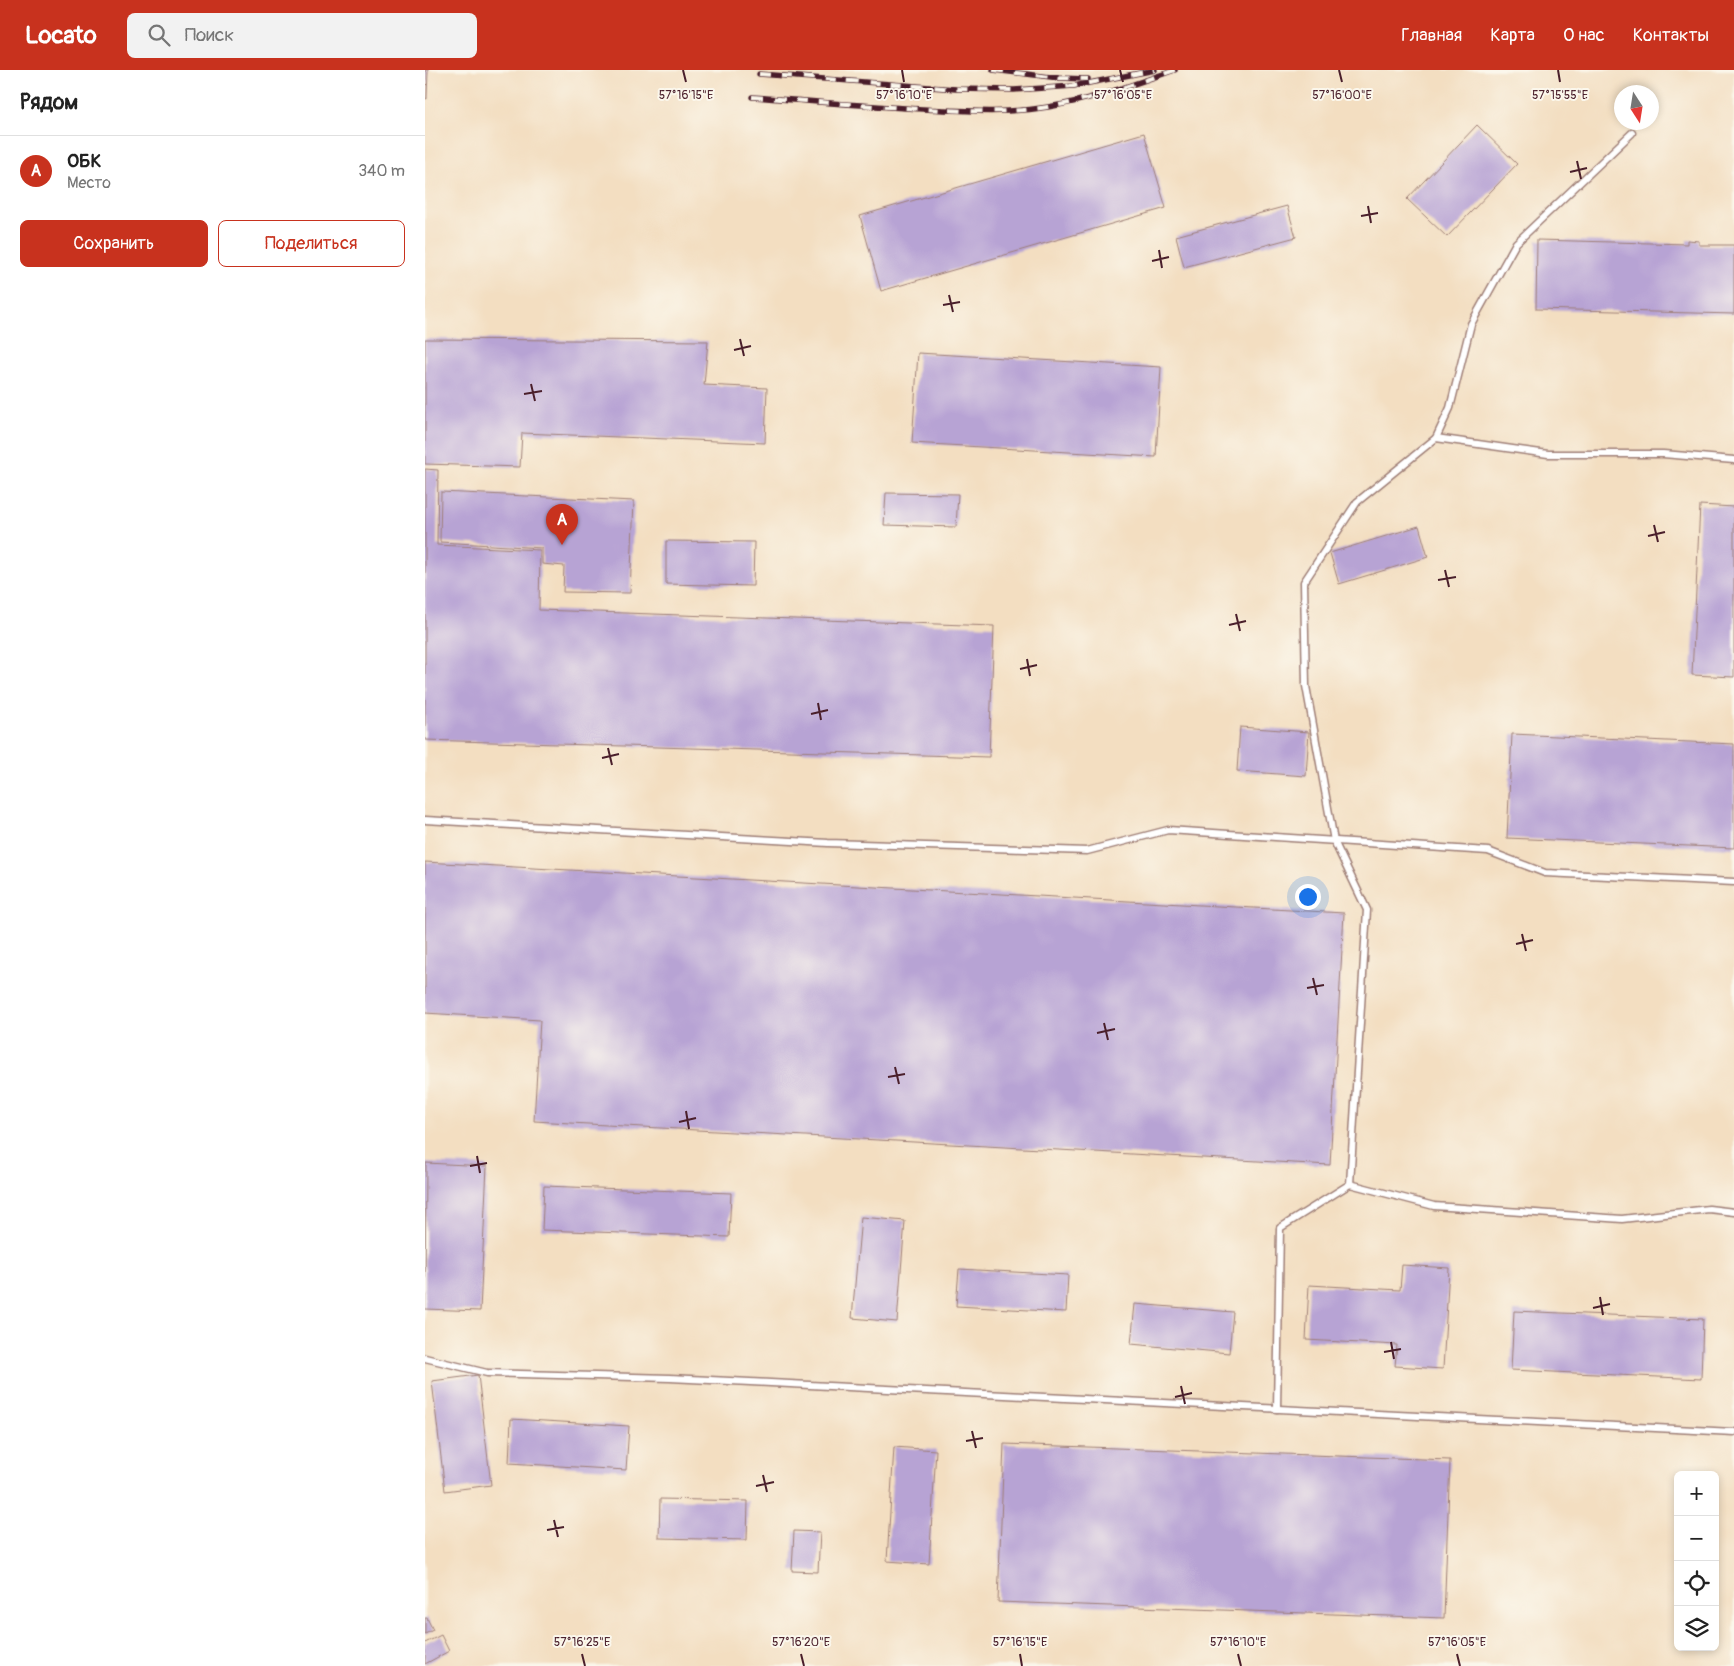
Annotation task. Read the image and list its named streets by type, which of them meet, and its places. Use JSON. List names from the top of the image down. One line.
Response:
{"north":"bottom","page":{"header":"Locato","search":"Поиск","nav":["Главная","Карта","О нас","Контакты"],"heading":"Рядом","list":[{"mark":"A","name":"ОБК","note":"Место","value":"340 m"}],"buttons":["Сохранить","Поделиться"],"pins":"A","map_buttons":["+","−"]},"coordinates":["57°16'15\"E","57°16'10\"E","57°16'05\"E","57°16'00\"E","57°15'55\"E","57°16'25\"E","57°16'20\"E"]}
